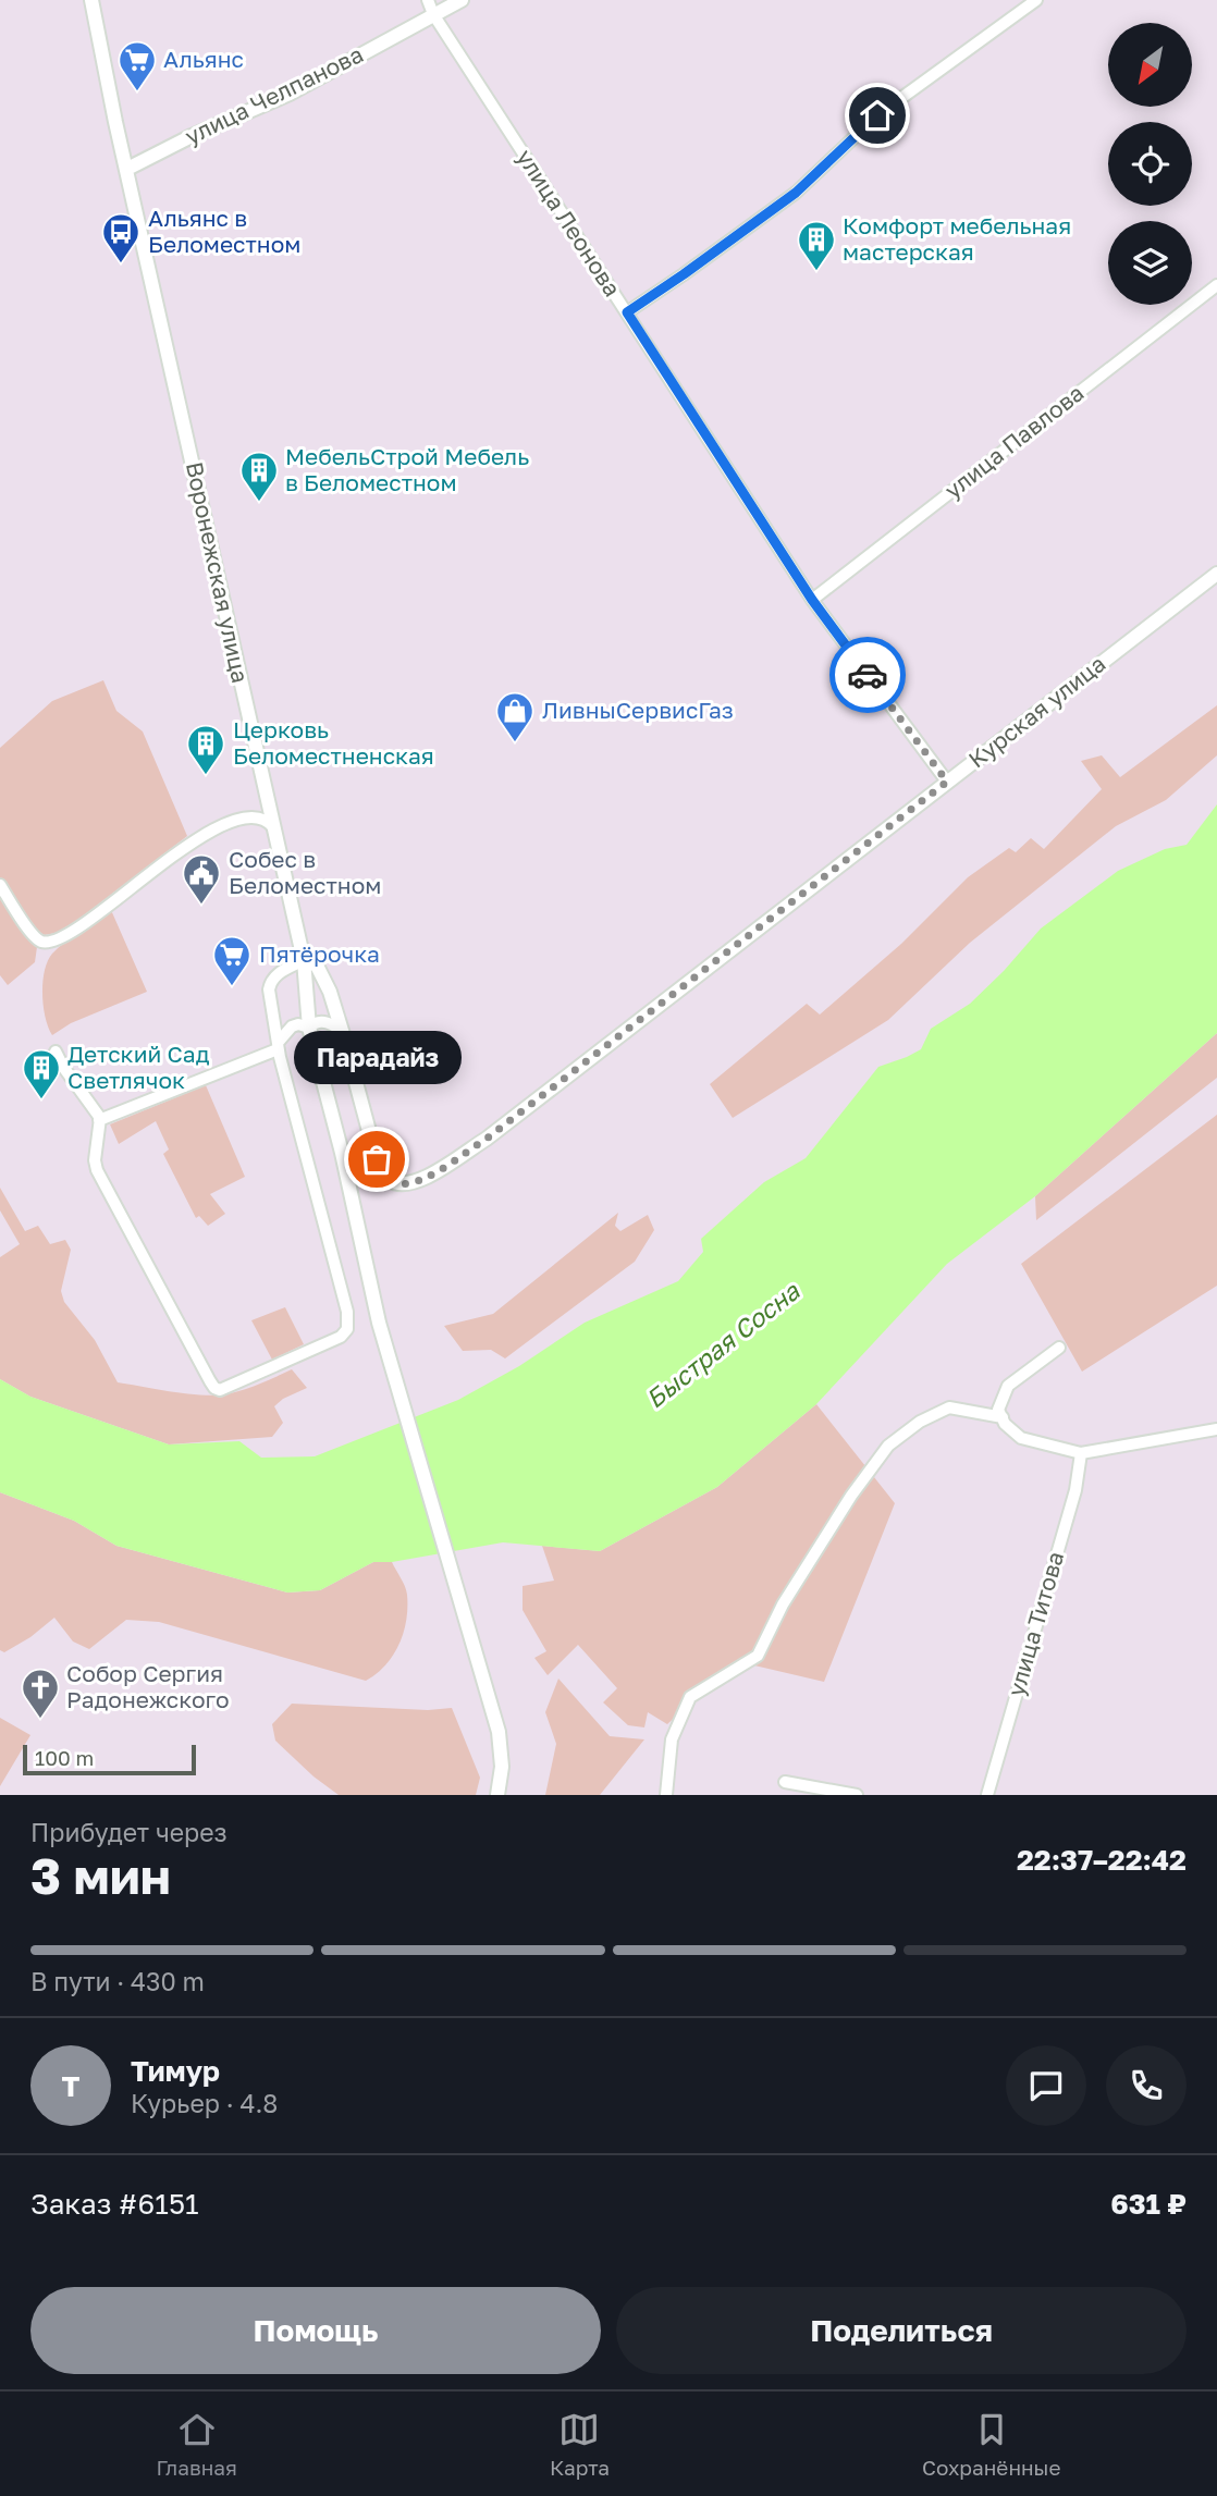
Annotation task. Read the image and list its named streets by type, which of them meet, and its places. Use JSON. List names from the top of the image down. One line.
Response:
{"streets":{"street":["улица Челпанова","улица Леонова","улица Павлова","Воронежская улица","Курская улица","улица Титова"]},"crossings":[["улица Челпанова","улица Леонова"],["улица Челпанова","Воронежская улица"],["улица Леонова","улица Павлова"],["улица Леонова","Курская улица"],["Воронежская улица","Курская улица"]],"water":["Быстрая Сосна"],"places":{"supermarket":["Альянс","Пятёрочка"],"bus stop":["Альянс в Беломестном"],"building":["Комфорт мебельная мастерская","МебельСтрой Мебель в Беломестном","Церковь Беломестненская","Детский Сад Светлячок"],"shop":["ЛивныСервисГаз"],"public building":["Собес в Беломестном"],"other":["Парадайз"],"church":["Собор Сергия Радонежского"]},"scale_bar":"100 m","north":"bottom left","page":{"bubble":"Парадайз","scale":"100 m","heading":["3 мин","Прибудет через","22:37–22:42"],"panel":["Тимур","Курьер · 4.8","Заказ #6151","631 ₽"],"bar":"В пути · 430 m","round":"Т","buttons":["Помощь","Поделиться"],"tabs":["Главная","Карта","Сохранённые"]}}
